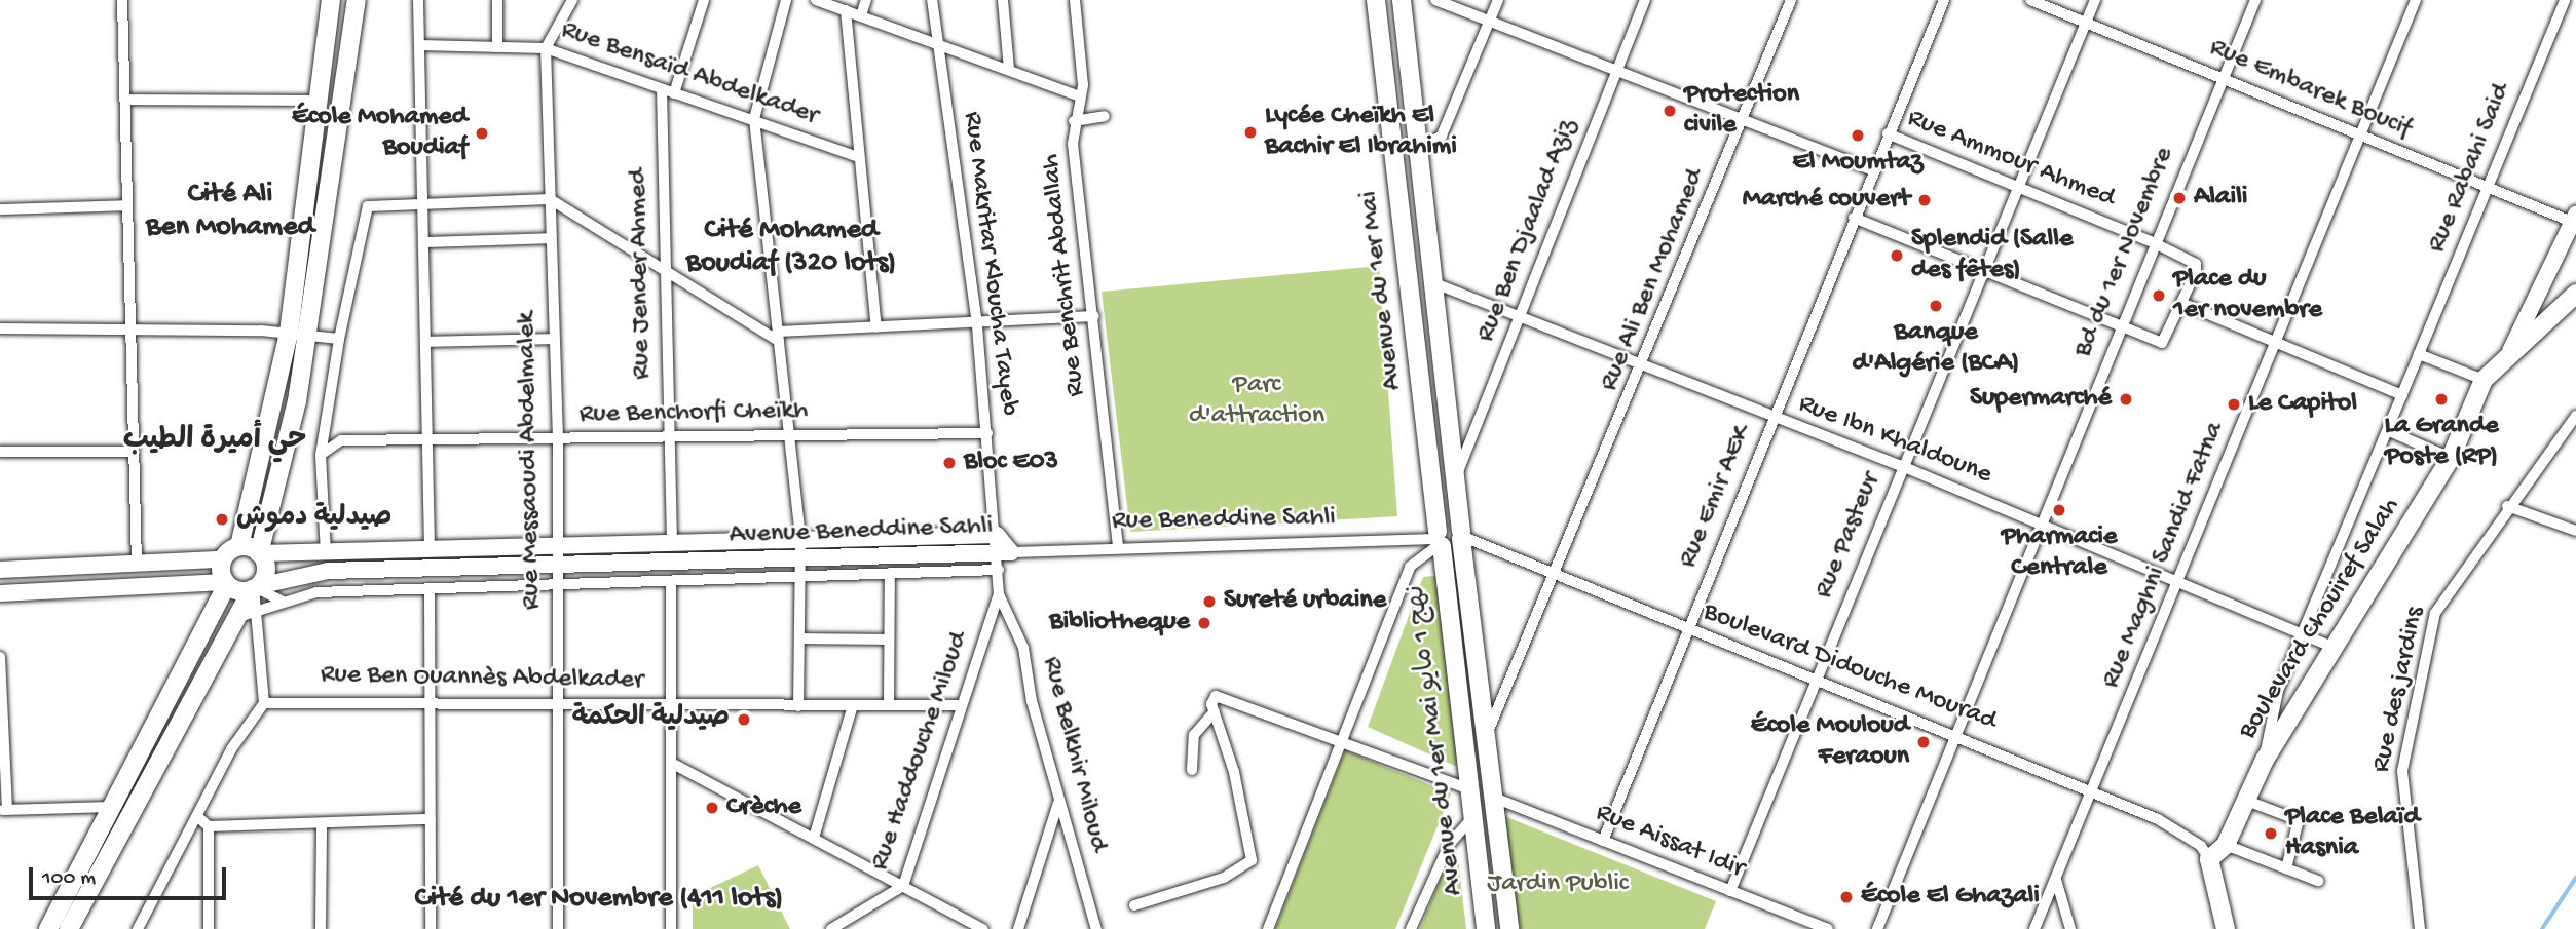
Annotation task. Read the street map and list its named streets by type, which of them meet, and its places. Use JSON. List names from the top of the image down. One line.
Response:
{"streets":{"main road":["Avenue du 1er Mai","Boulevard Chouiref Salah","Avenue du 1er Mai نهج 1 مايو"],"street":["Rue Bensaïd Abdelkader","Rue Embarek Boucif","Rue Ammour Ahmed","Rue Rabahi Said","Rue Ben Djaalad Aziz","Bd du 1er Novembre","Rue Makritar Kloucha Tayeb","Rue Jender Ahmed","Rue Benchrit Abdallah","Rue Ali Ben Mohamed","Rue Benchorfi Cheïkh","Rue Ibn Khaldoune","Rue Messaoudi Abdelmalek","Rue Emir AEK","Rue Beneddine Sahli","Avenue Beneddine Sahli","Rue Pasteur","Rue Maghni Sandid Fatna","Boulevard Didouche Mourad","Rue Ben Ouannès Abdelkader","Rue des jardins","Rue Haddouche Miloud","Rue Belkhir Miloud","Rue Aissat Idir"]},"crossings":[["Rue Bensaïd Abdelkader","Rue Jender Ahmed"],["Rue Bensaïd Abdelkader","Rue Messaoudi Abdelmalek"],["Rue Embarek Boucif","Rue Rabahi Said"],["Rue Embarek Boucif","Bd du 1er Novembre"],["Rue Embarek Boucif","Rue Pasteur"],["Rue Embarek Boucif","Rue Maghni Sandid Fatna"],["Rue Embarek Boucif","Boulevard Chouiref Salah"],["Rue Ammour Ahmed","Bd du 1er Novembre"],["Rue Ammour Ahmed","Rue Emir AEK"],["Rue Ammour Ahmed","Rue Pasteur"],["Rue Ben Djaalad Aziz","Avenue du 1er Mai"],["Rue Ben Djaalad Aziz","Rue Ibn Khaldoune"],["Bd du 1er Novembre","Rue Ibn Khaldoune"],["Bd du 1er Novembre","Boulevard Didouche Mourad"],["Rue Makritar Kloucha Tayeb","Rue Benchorfi Cheïkh"],["Rue Makritar Kloucha Tayeb","Avenue Beneddine Sahli"],["Rue Jender Ahmed","Rue Benchorfi Cheïkh"],["Rue Jender Ahmed","Avenue Beneddine Sahli"],["Rue Benchrit Abdallah","Rue Beneddine Sahli"],["Rue Ali Ben Mohamed","Rue Ibn Khaldoune"],["Rue Ali Ben Mohamed","Boulevard Didouche Mourad"],["Avenue du 1er Mai","Rue Ibn Khaldoune"],["Avenue du 1er Mai","Rue Beneddine Sahli"],["Avenue du 1er Mai","Boulevard Didouche Mourad"],["Avenue du 1er Mai","Avenue du 1er Mai نهج 1 مايو"],["Rue Benchorfi Cheïkh","Rue Messaoudi Abdelmalek"],["Rue Ibn Khaldoune","Rue Emir AEK"],["Rue Ibn Khaldoune","Rue Pasteur"],["Rue Ibn Khaldoune","Rue Maghni Sandid Fatna"],["Rue Ibn Khaldoune","Boulevard Chouiref Salah"],["Rue Messaoudi Abdelmalek","Avenue Beneddine Sahli"],["Rue Messaoudi Abdelmalek","Rue Ben Ouannès Abdelkader"],["Rue Emir AEK","Boulevard Didouche Mourad"],["Rue Emir AEK","Rue Aissat Idir"],["Rue Beneddine Sahli","Avenue Beneddine Sahli"],["Rue Beneddine Sahli","Avenue du 1er Mai نهج 1 مايو"],["Rue Beneddine Sahli","Rue Haddouche Miloud"],["Avenue Beneddine Sahli","Rue Haddouche Miloud"],["Rue Pasteur","Boulevard Didouche Mourad"],["Rue Pasteur","Rue Aissat Idir"],["Rue Maghni Sandid Fatna","Boulevard Didouche Mourad"],["Boulevard Chouiref Salah","Boulevard Didouche Mourad"],["Boulevard Didouche Mourad","Avenue du 1er Mai نهج 1 مايو"],["Rue Ben Ouannès Abdelkader","Rue Haddouche Miloud"],["Avenue du 1er Mai نهج 1 مايو","Rue Aissat Idir"],["Rue Haddouche Miloud","Rue Belkhir Miloud"]],"districts":["Cité Ali Ben Mohamed","Cité Mohamed Boudiaf (320 lots)","حي أميرة الطيب","Cité du 1er Novembre (411 lots)"],"parks":["Parc d'attraction","Jardin Public"],"places":["Protection civile","Lycée Cheïkh El Bachir El Ibrahimi","École Mohamed Boudiaf","El Moumtaz","Alaili","Marché couvert","Splendid (Salle des fêtes)","Place du 1er novembre","Banque d'Algérie (BCA)","Supermarché","La Grande Poste (RP)","Le Capitol","Bloc E03","Pharmacie Centrale","صيدلية دموش","Sureté urbaine","Bibliotheque","صيدلية الحكمة","École Mouloud Feraoun","Crèche","Place Belaïd Hasnia","École El Ghazali"],"scale_bar":"100 m"}
